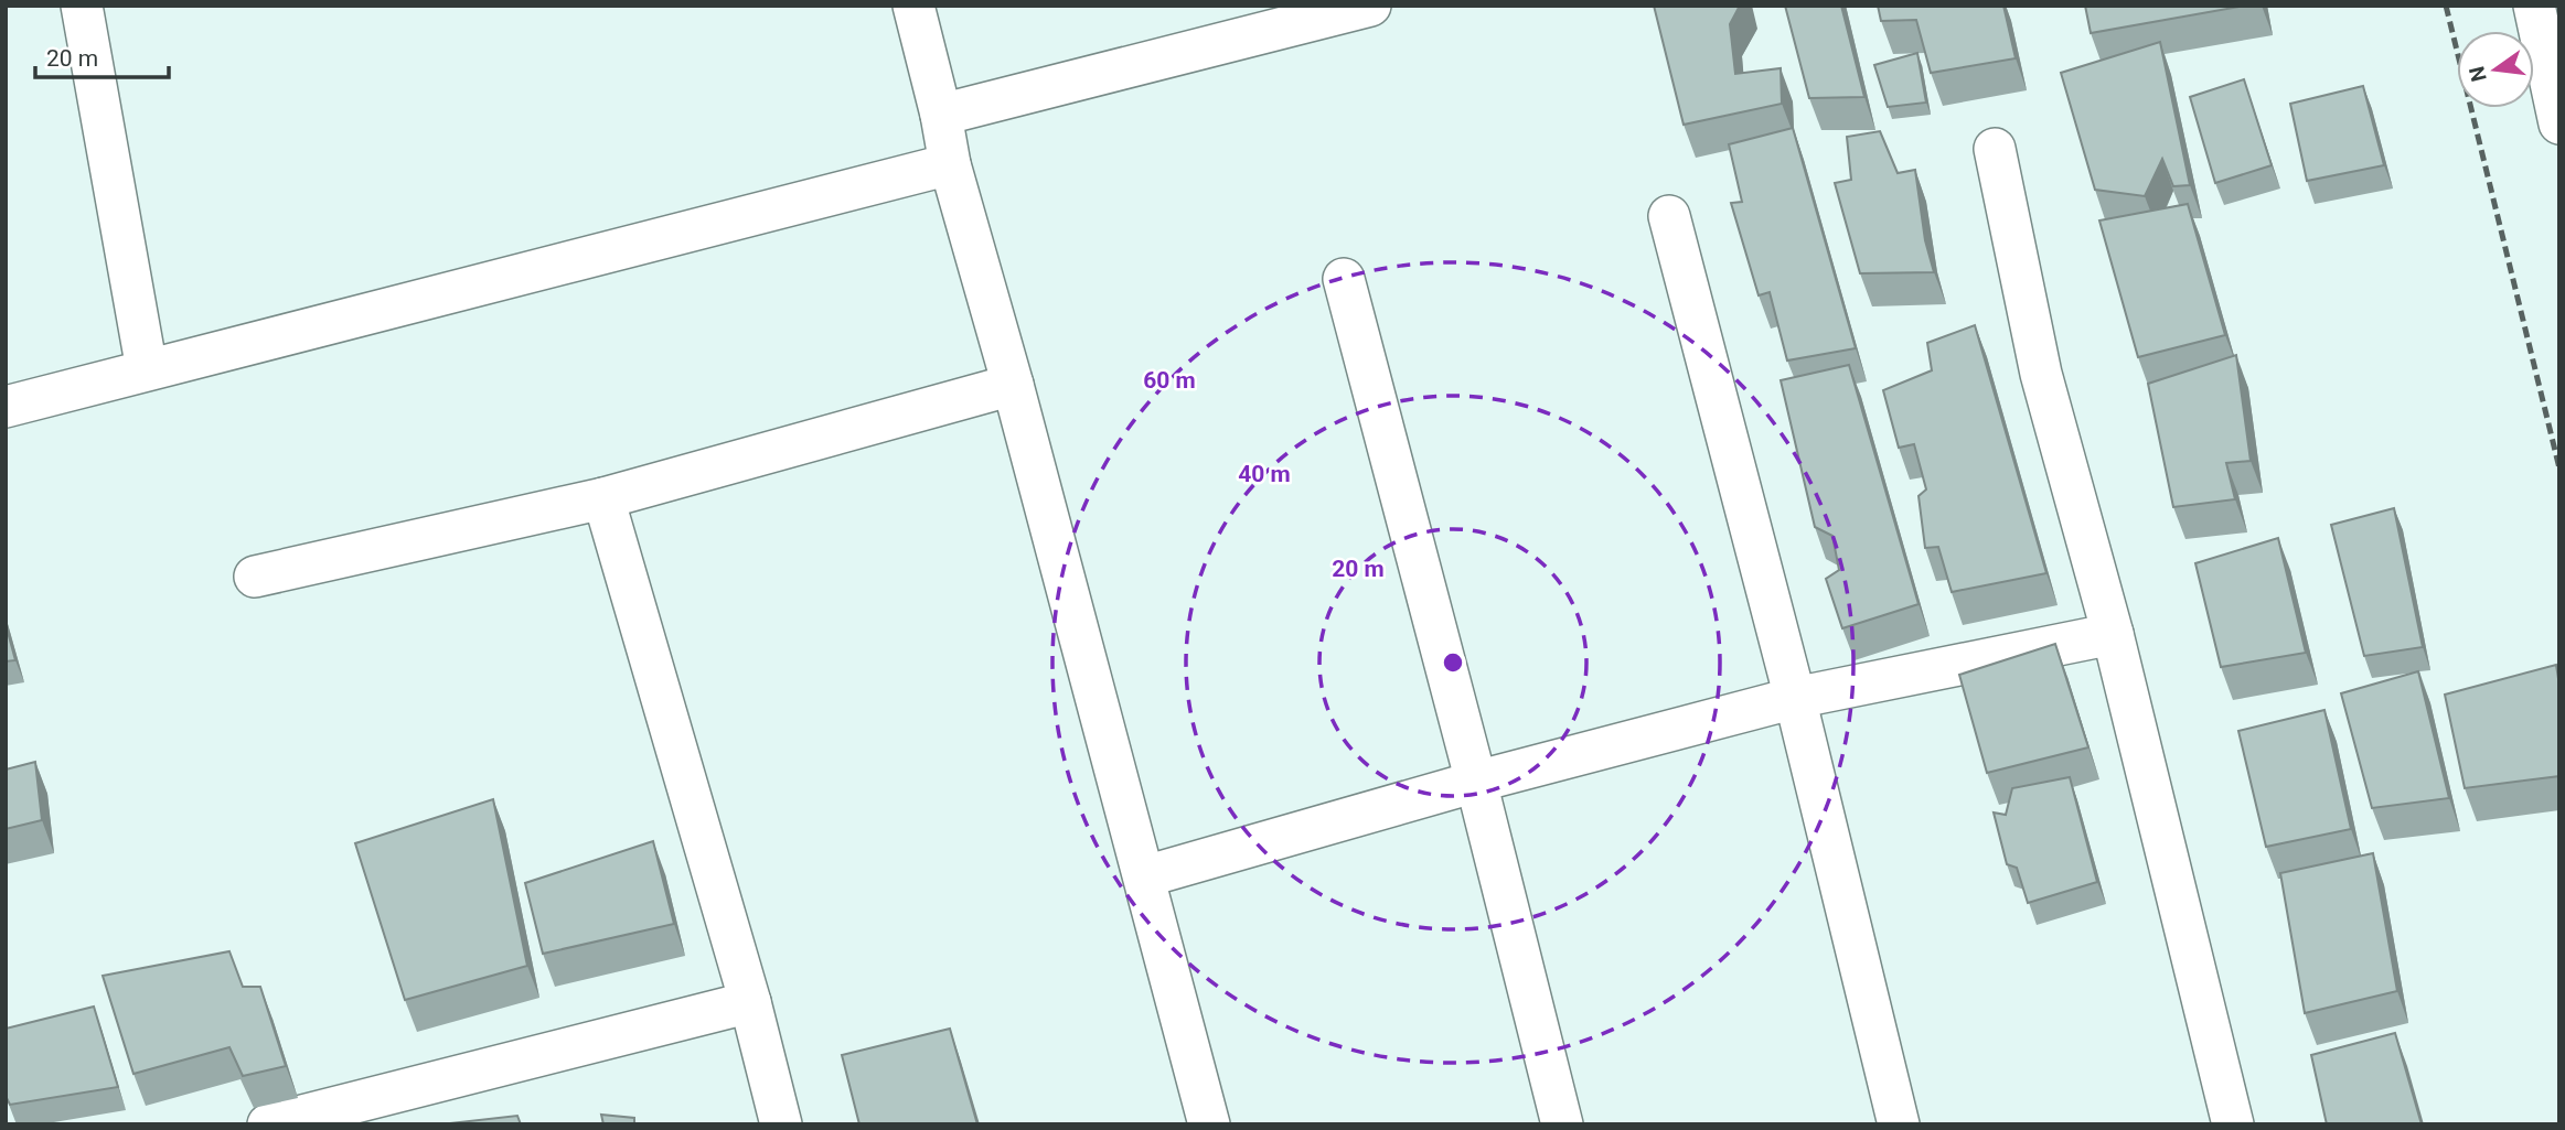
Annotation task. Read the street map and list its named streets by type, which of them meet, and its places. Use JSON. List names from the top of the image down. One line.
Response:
{"scale_bar":"20 m","north":"left","rings":["60 m","40 m","20 m"]}
